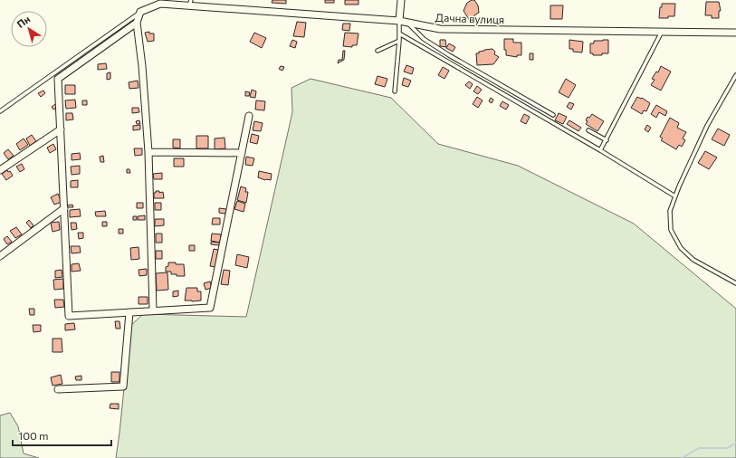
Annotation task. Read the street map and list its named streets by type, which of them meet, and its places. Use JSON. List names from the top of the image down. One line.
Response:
{"streets":{"street":["Дачна вулиця"]},"scale_bar":"100 m","north":"top left"}
